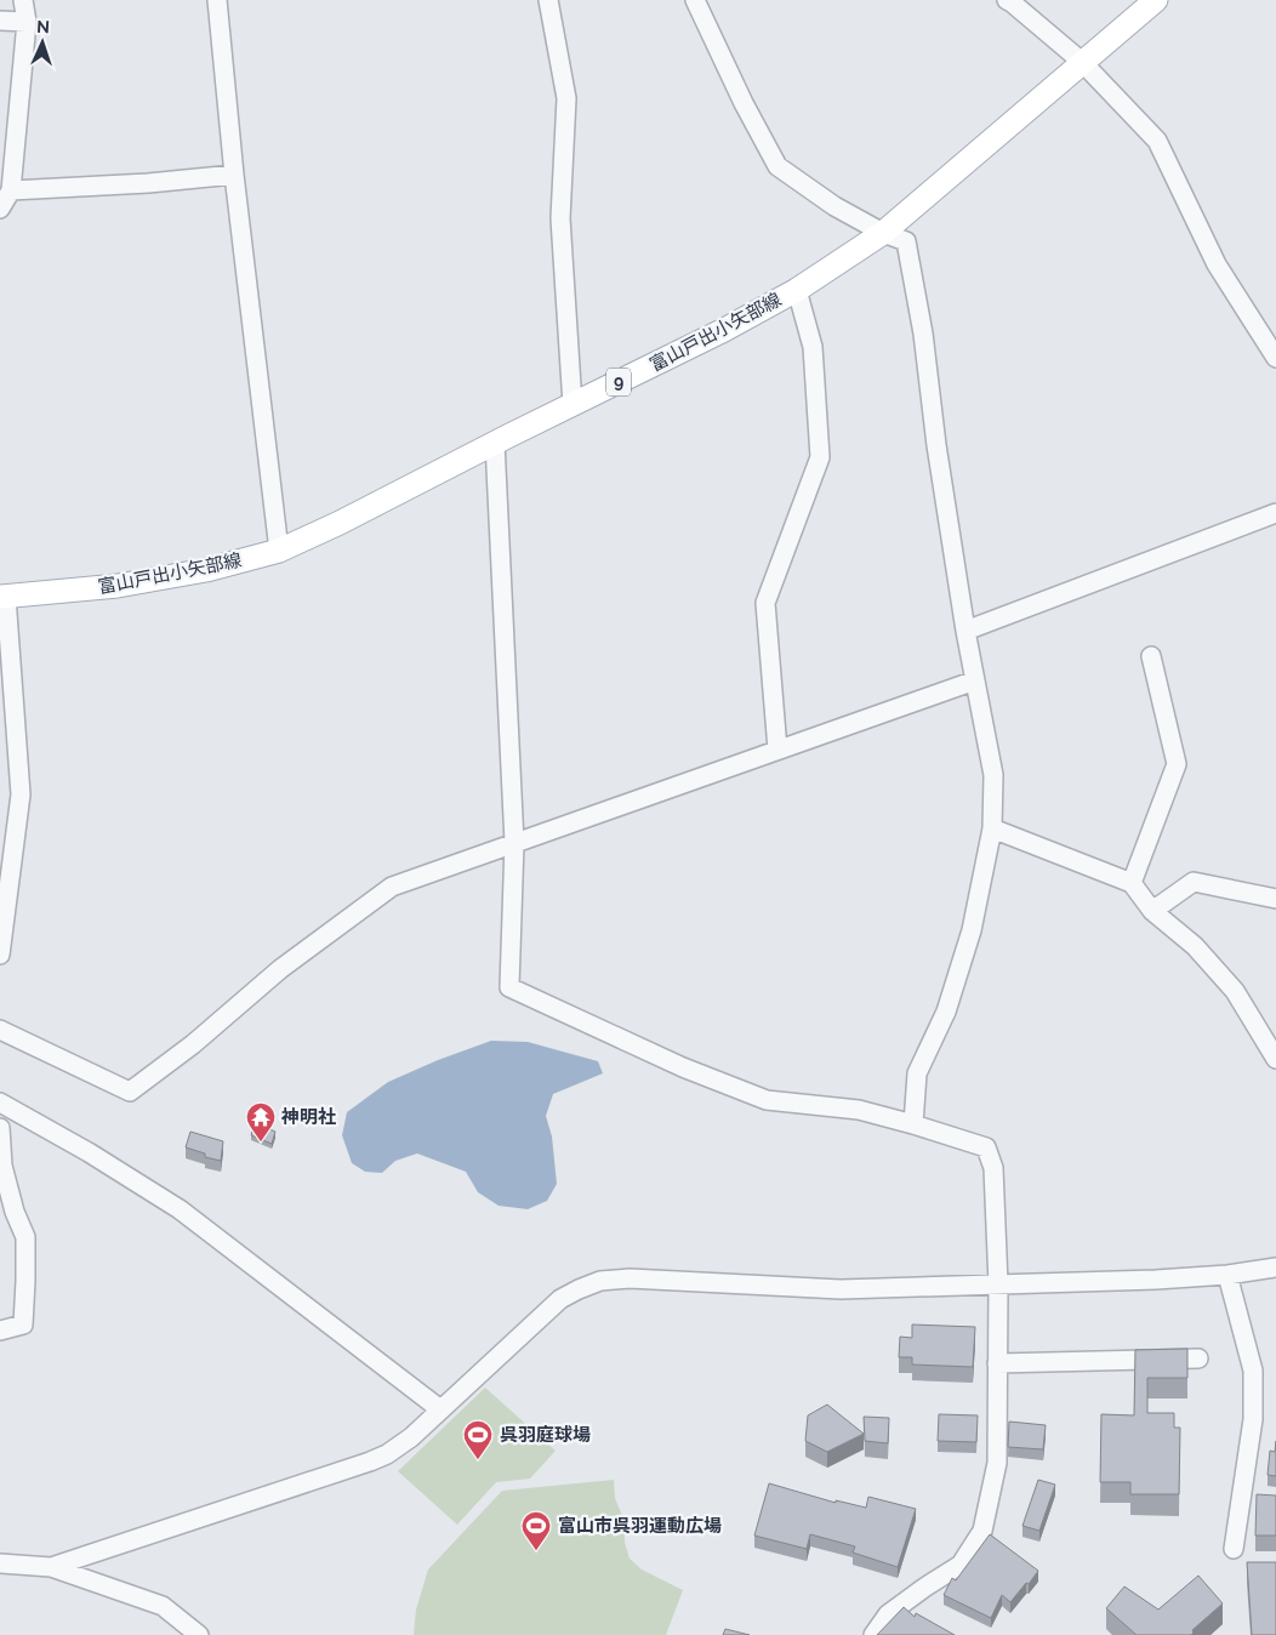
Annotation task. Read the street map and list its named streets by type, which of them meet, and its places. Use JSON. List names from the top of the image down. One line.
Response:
{"streets":{"main road":["富山戸出小矢部線","9"]},"places":{"temple":["神明社"],"sports":["呉羽庭球場","富山市呉羽運動広場"]},"north":"top"}
